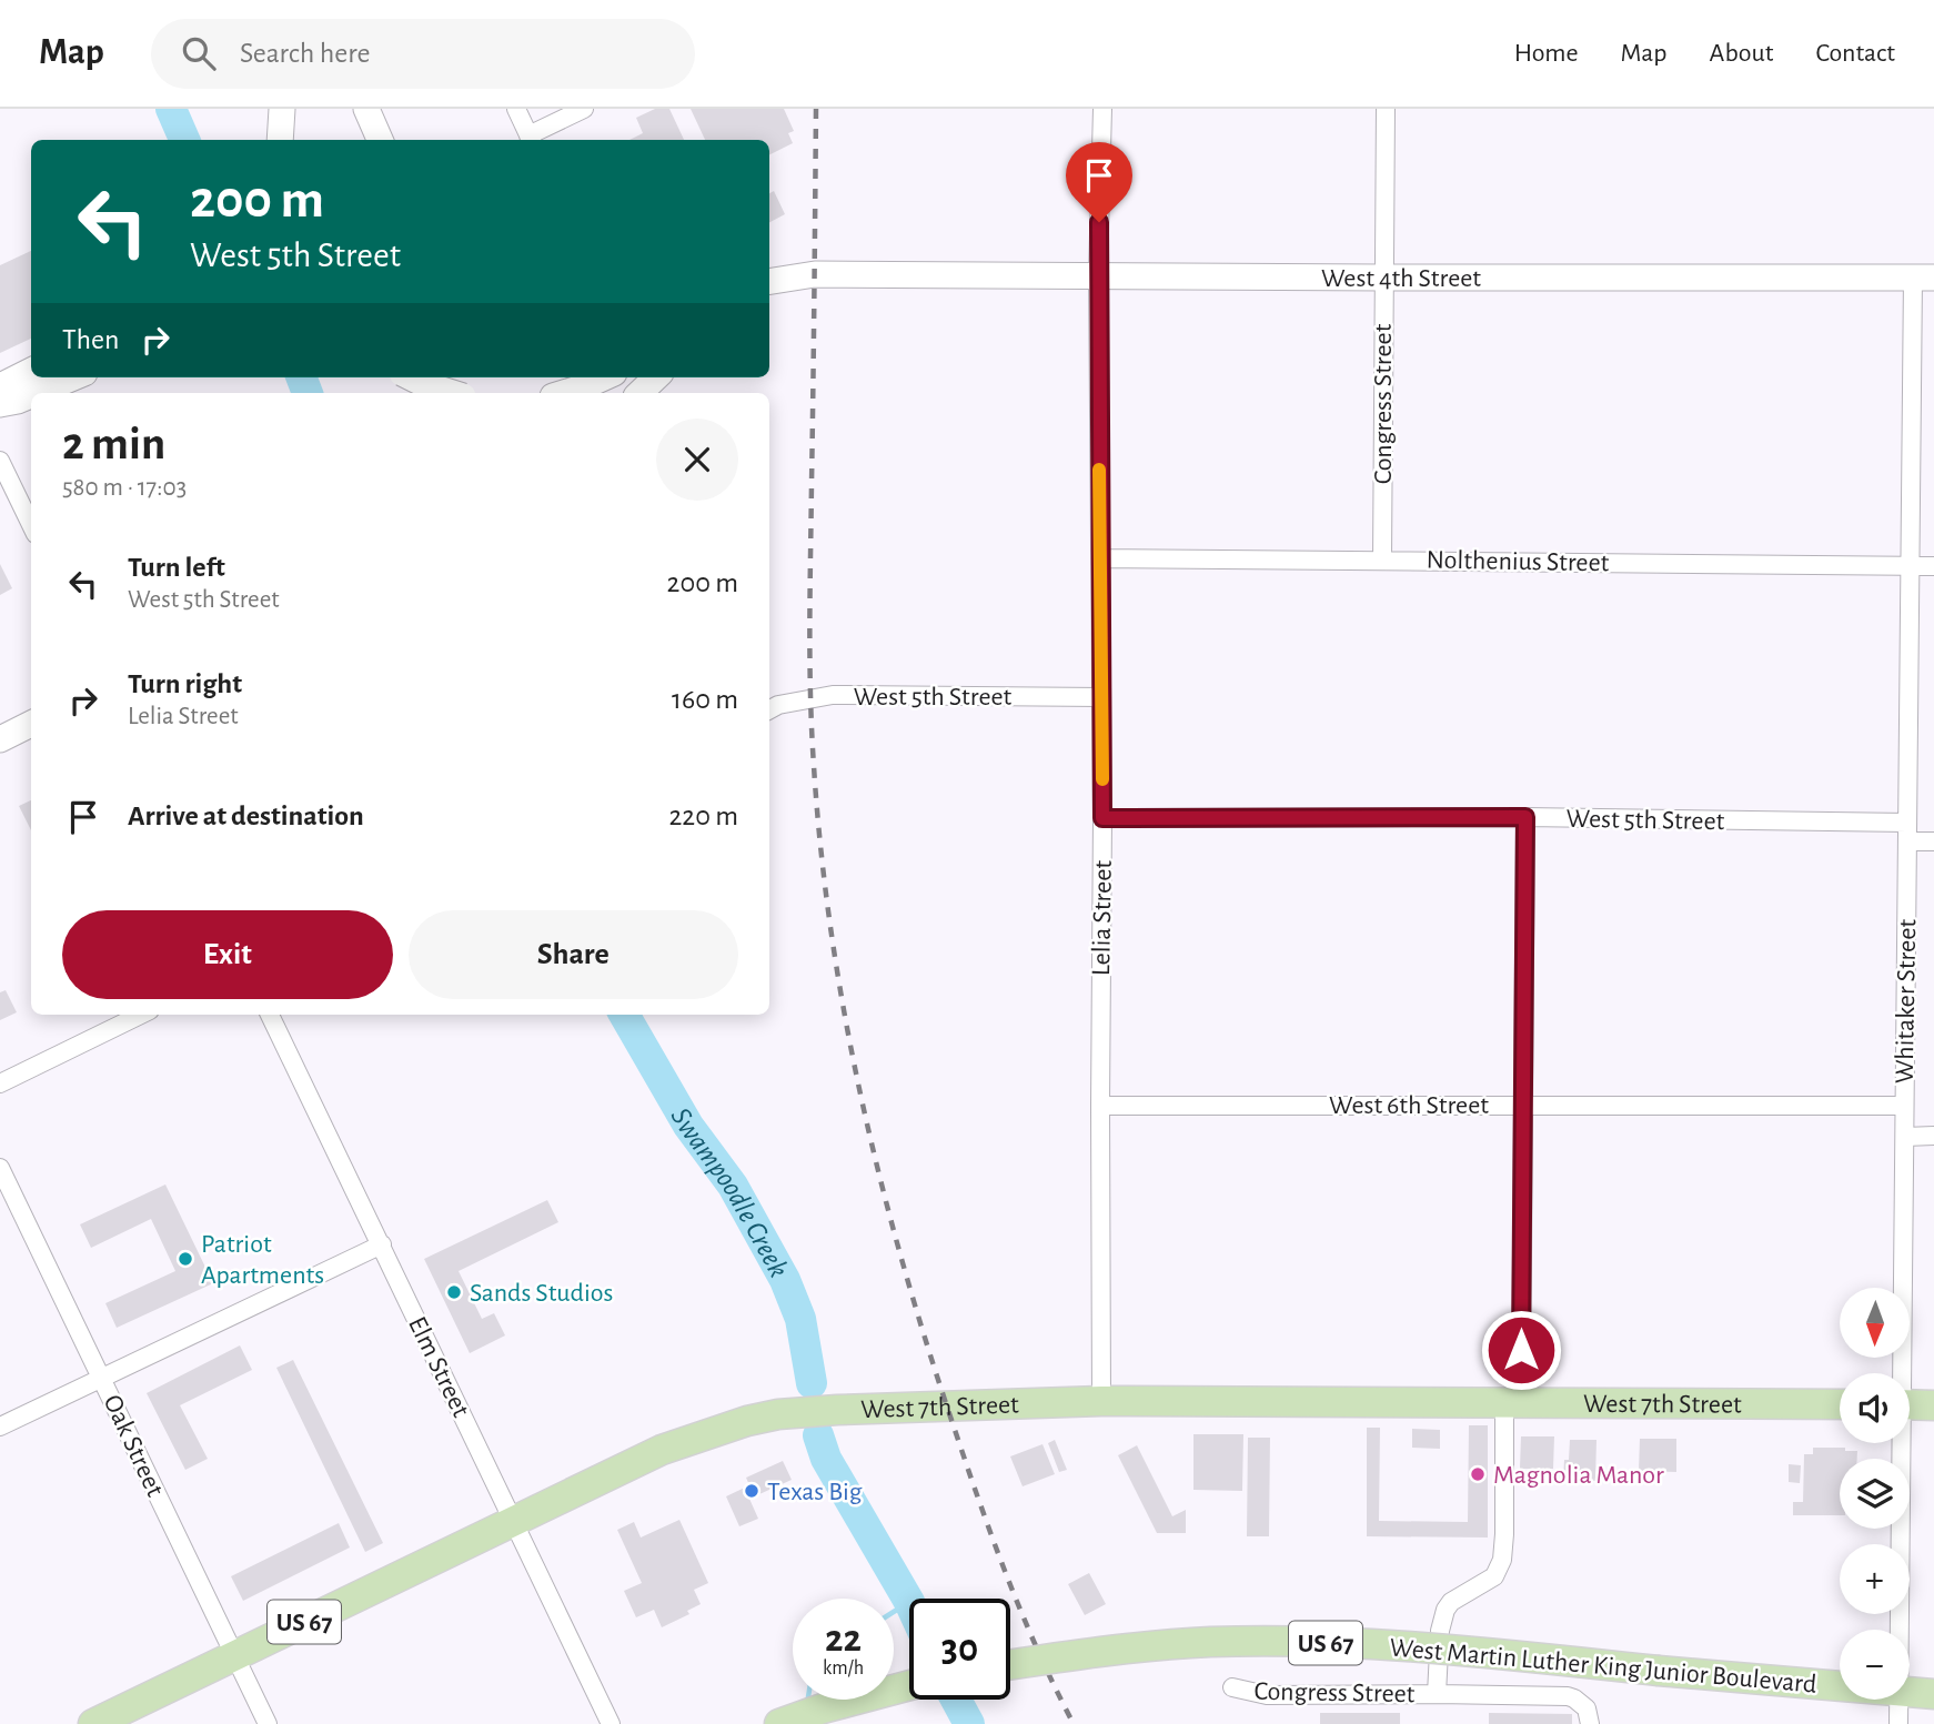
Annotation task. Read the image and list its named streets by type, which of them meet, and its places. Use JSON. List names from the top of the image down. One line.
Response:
{"streets":{"main road":["West 4th Street","West 7th Street","US 67","West Martin Luther King Junior Boulevard"],"street":["Congress Street","Nolthenius Street","West 5th Street","Lelia Street","Whitaker Street","West 6th Street","Elm Street","Oak Street"]},"crossings":[["West 4th Street","Congress Street"],["West 4th Street","Lelia Street"],["West 4th Street","Whitaker Street"],["Congress Street","Nolthenius Street"],["Congress Street","West 5th Street"],["Congress Street","West 6th Street"],["Congress Street","West 7th Street"],["Nolthenius Street","Lelia Street"],["Nolthenius Street","Whitaker Street"],["West 5th Street","Lelia Street"],["West 5th Street","Whitaker Street"],["Lelia Street","West 6th Street"],["Lelia Street","West 7th Street"],["Whitaker Street","West 6th Street"],["Elm Street","West 7th Street"],["West 7th Street","Oak Street"]],"water":["Swampoodle Creek"],"places":["Patriot Apartments","Sands Studios","Magnolia Manor","Texas Big"],"north":"bottom","page":{"header":"Map","search":"Search here","nav":["Home","Map","About","Contact"],"turn":["200 m","West 5th Street"],"then":"Then","heading":["2 min","580 m · 17:03"],"list":[{"name":"Turn left","note":"West 5th Street","value":"200 m"},{"name":"Turn right","note":"Lelia Street","value":"160 m"},{"name":"Arrive at destination","value":"220 m"}],"buttons":["Exit","Share"],"map_buttons":["+","−"],"speed":"22 km/h","limit":"30"}}
